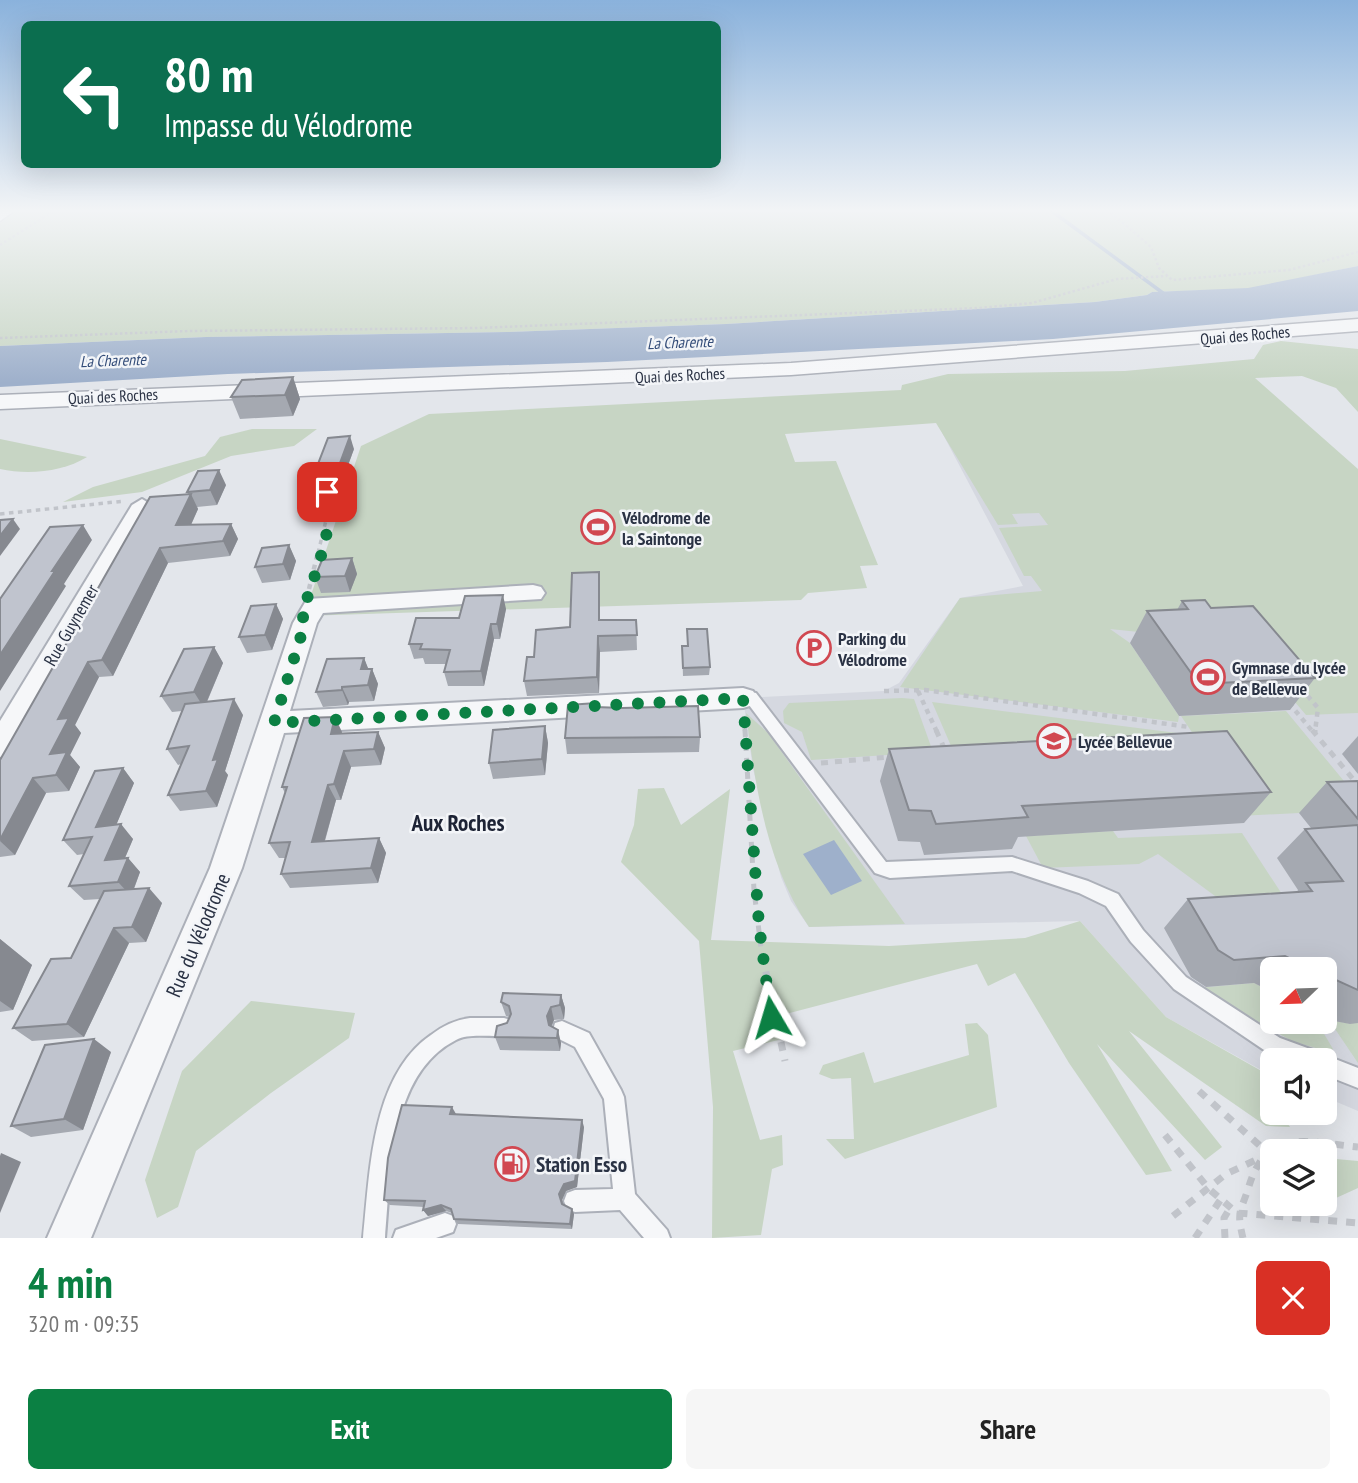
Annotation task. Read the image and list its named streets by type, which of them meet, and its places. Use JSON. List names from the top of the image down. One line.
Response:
{"streets":{"street":["Quai des Roches","Rue Guynemer","Rue du Vélodrome"]},"districts":["Aux Roches"],"water":["La Charente"],"places":{"sports":["Vélodrome de la Saintonge","Gymnase du lycée de Bellevue"],"parking":["Parking du Vélodrome"],"school or university":["Lycée Bellevue"],"fuel station":["Station Esso"]},"north":"bottom left","page":{"turn":["80 m","Impasse du Vélodrome"],"heading":["4 min","320 m · 09:35"],"buttons":["Exit","Share"]}}
